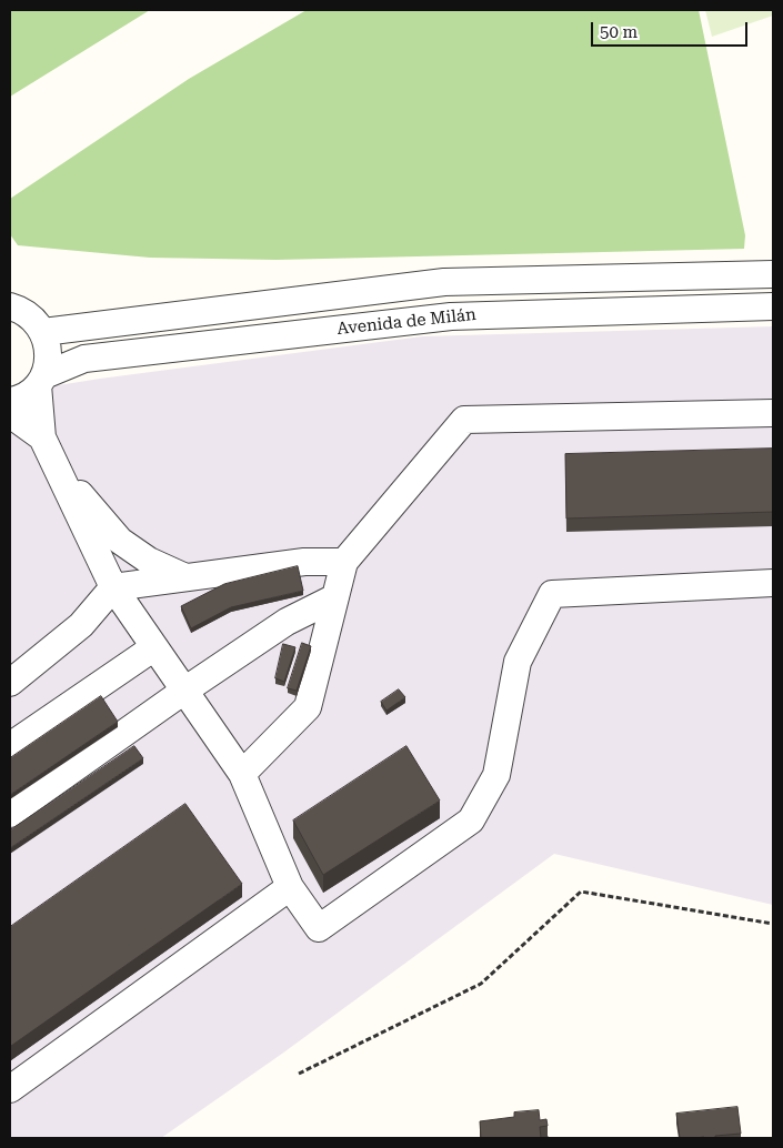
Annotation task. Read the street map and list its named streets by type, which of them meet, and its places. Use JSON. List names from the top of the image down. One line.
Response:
{"streets":{"street":["Avenida de Milán"]},"scale_bar":"50 m"}
